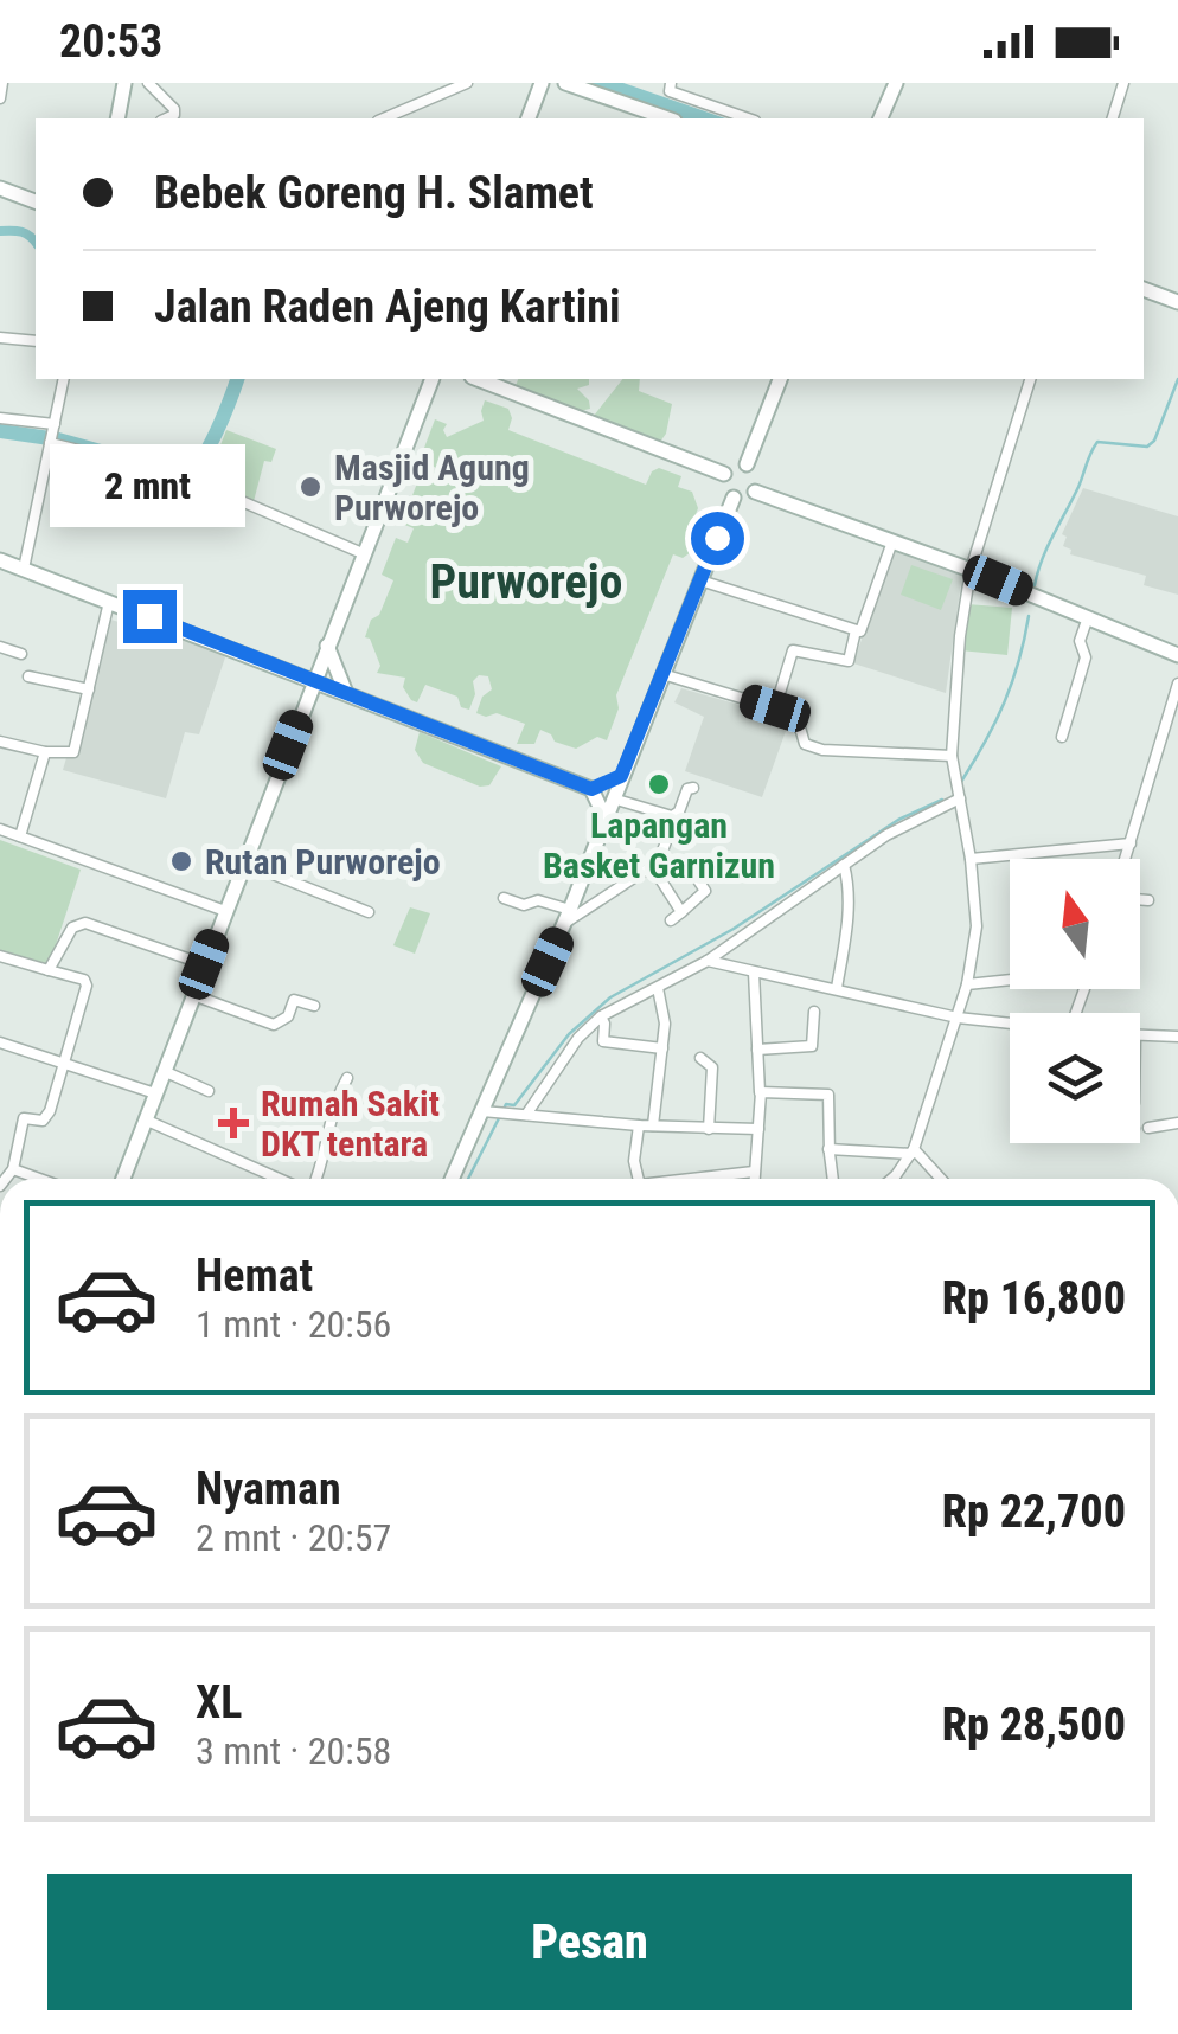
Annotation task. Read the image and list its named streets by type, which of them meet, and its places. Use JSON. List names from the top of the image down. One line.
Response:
{"districts":["Purworejo"],"places":{"other":["Masjid Agung Purworejo","Lapangan Basket Garnizun","Rutan Purworejo"],"health":["Rumah Sakit DKT tentara"]},"north":"top","page":{"status":"20:53","banner":["Bebek Goreng H. Slamet","Jalan Raden Ajeng Kartini"],"bubble":"2 mnt","list":[{"name":"Hemat","note":"1 mnt · 20:56","value":"Rp 16,800"},{"name":"Nyaman","note":"2 mnt · 20:57","value":"Rp 22,700"},{"name":"XL","note":"3 mnt · 20:58","value":"Rp 28,500"}],"buttons":"Pesan"}}
